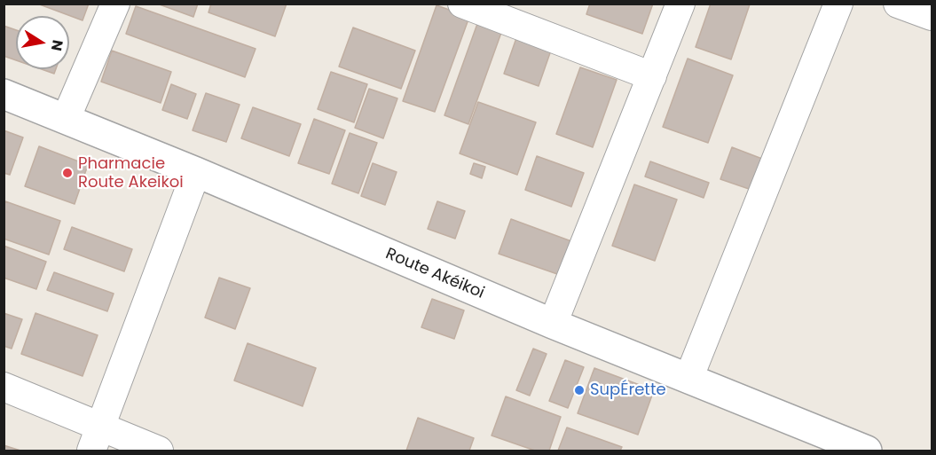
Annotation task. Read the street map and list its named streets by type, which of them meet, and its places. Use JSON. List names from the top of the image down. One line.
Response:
{"streets":{"street":["Route Akéikoi"]},"places":["Pharmacie Route Akeikoi","SupÉrette"],"north":"right"}
